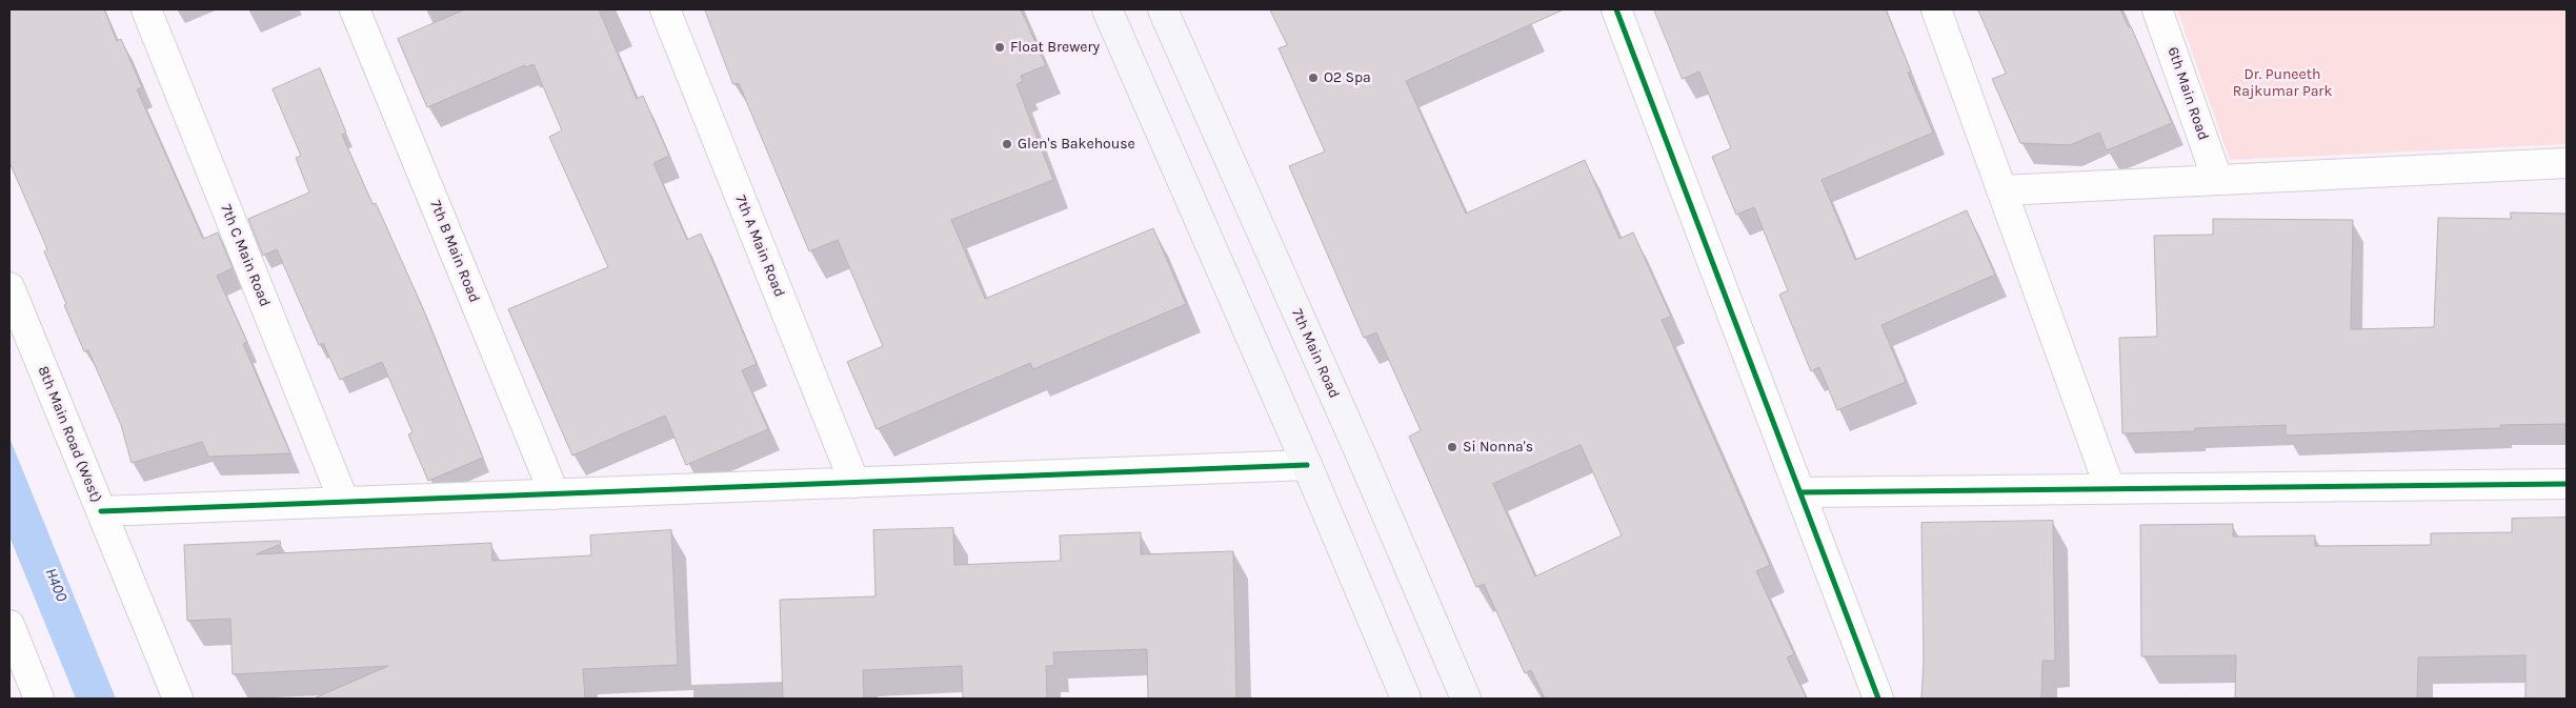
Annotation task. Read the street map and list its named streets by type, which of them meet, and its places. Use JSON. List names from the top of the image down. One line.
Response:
{"streets":{"main road":["7th Main Road"],"street":["6th Main Road","7th A Main Road","7th B Main Road","7th C Main Road","8th Main Road (West)"]},"water":["H400"],"parks":["Dr. Puneeth Rajkumar Park"],"places":["Float Brewery","O2 Spa","Glen's Bakehouse","Si Nonna's"]}
